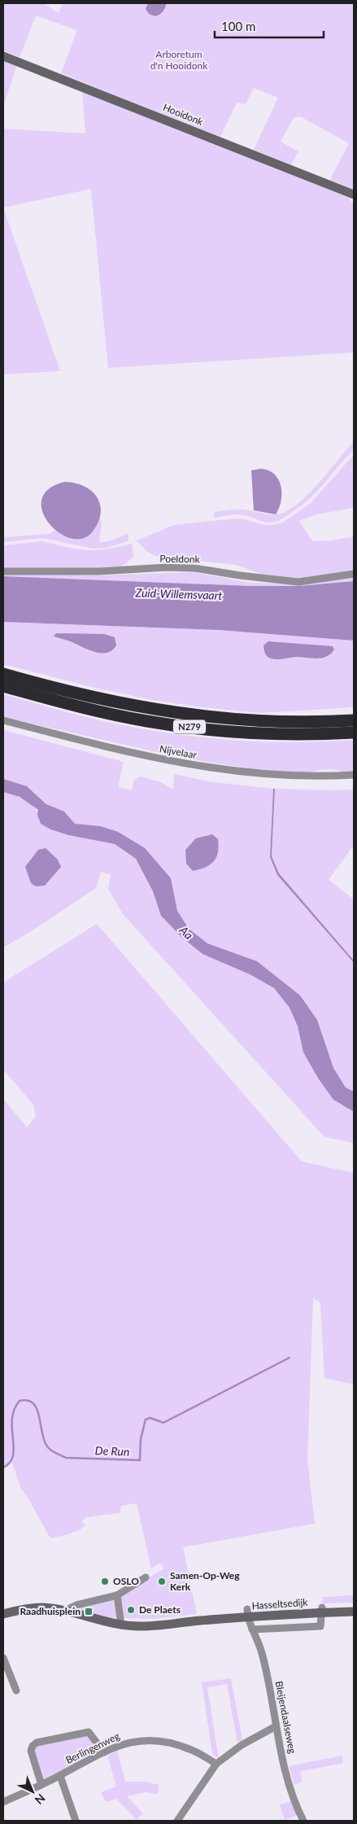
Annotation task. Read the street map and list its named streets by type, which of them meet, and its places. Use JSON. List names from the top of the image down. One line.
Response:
{"streets":{"highway":["N279"],"street":["Hooidonk","Poeldonk","Nijvelaar","Hasseltsedijk","Bleijendaalseweg","Berlingenweg"]},"crossings":[["Hasseltsedijk","Bleijendaalseweg"]],"water":["Zuid-Willemsvaart","Aa","De Run"],"parks":["Arboretum d'n Hooidonk"],"places":{"other":["OSLO","Samen-Op-Weg Kerk","De Plaets"],"transit":["Raadhuisplein"]},"scale_bar":"100 m","north":"bottom right"}
